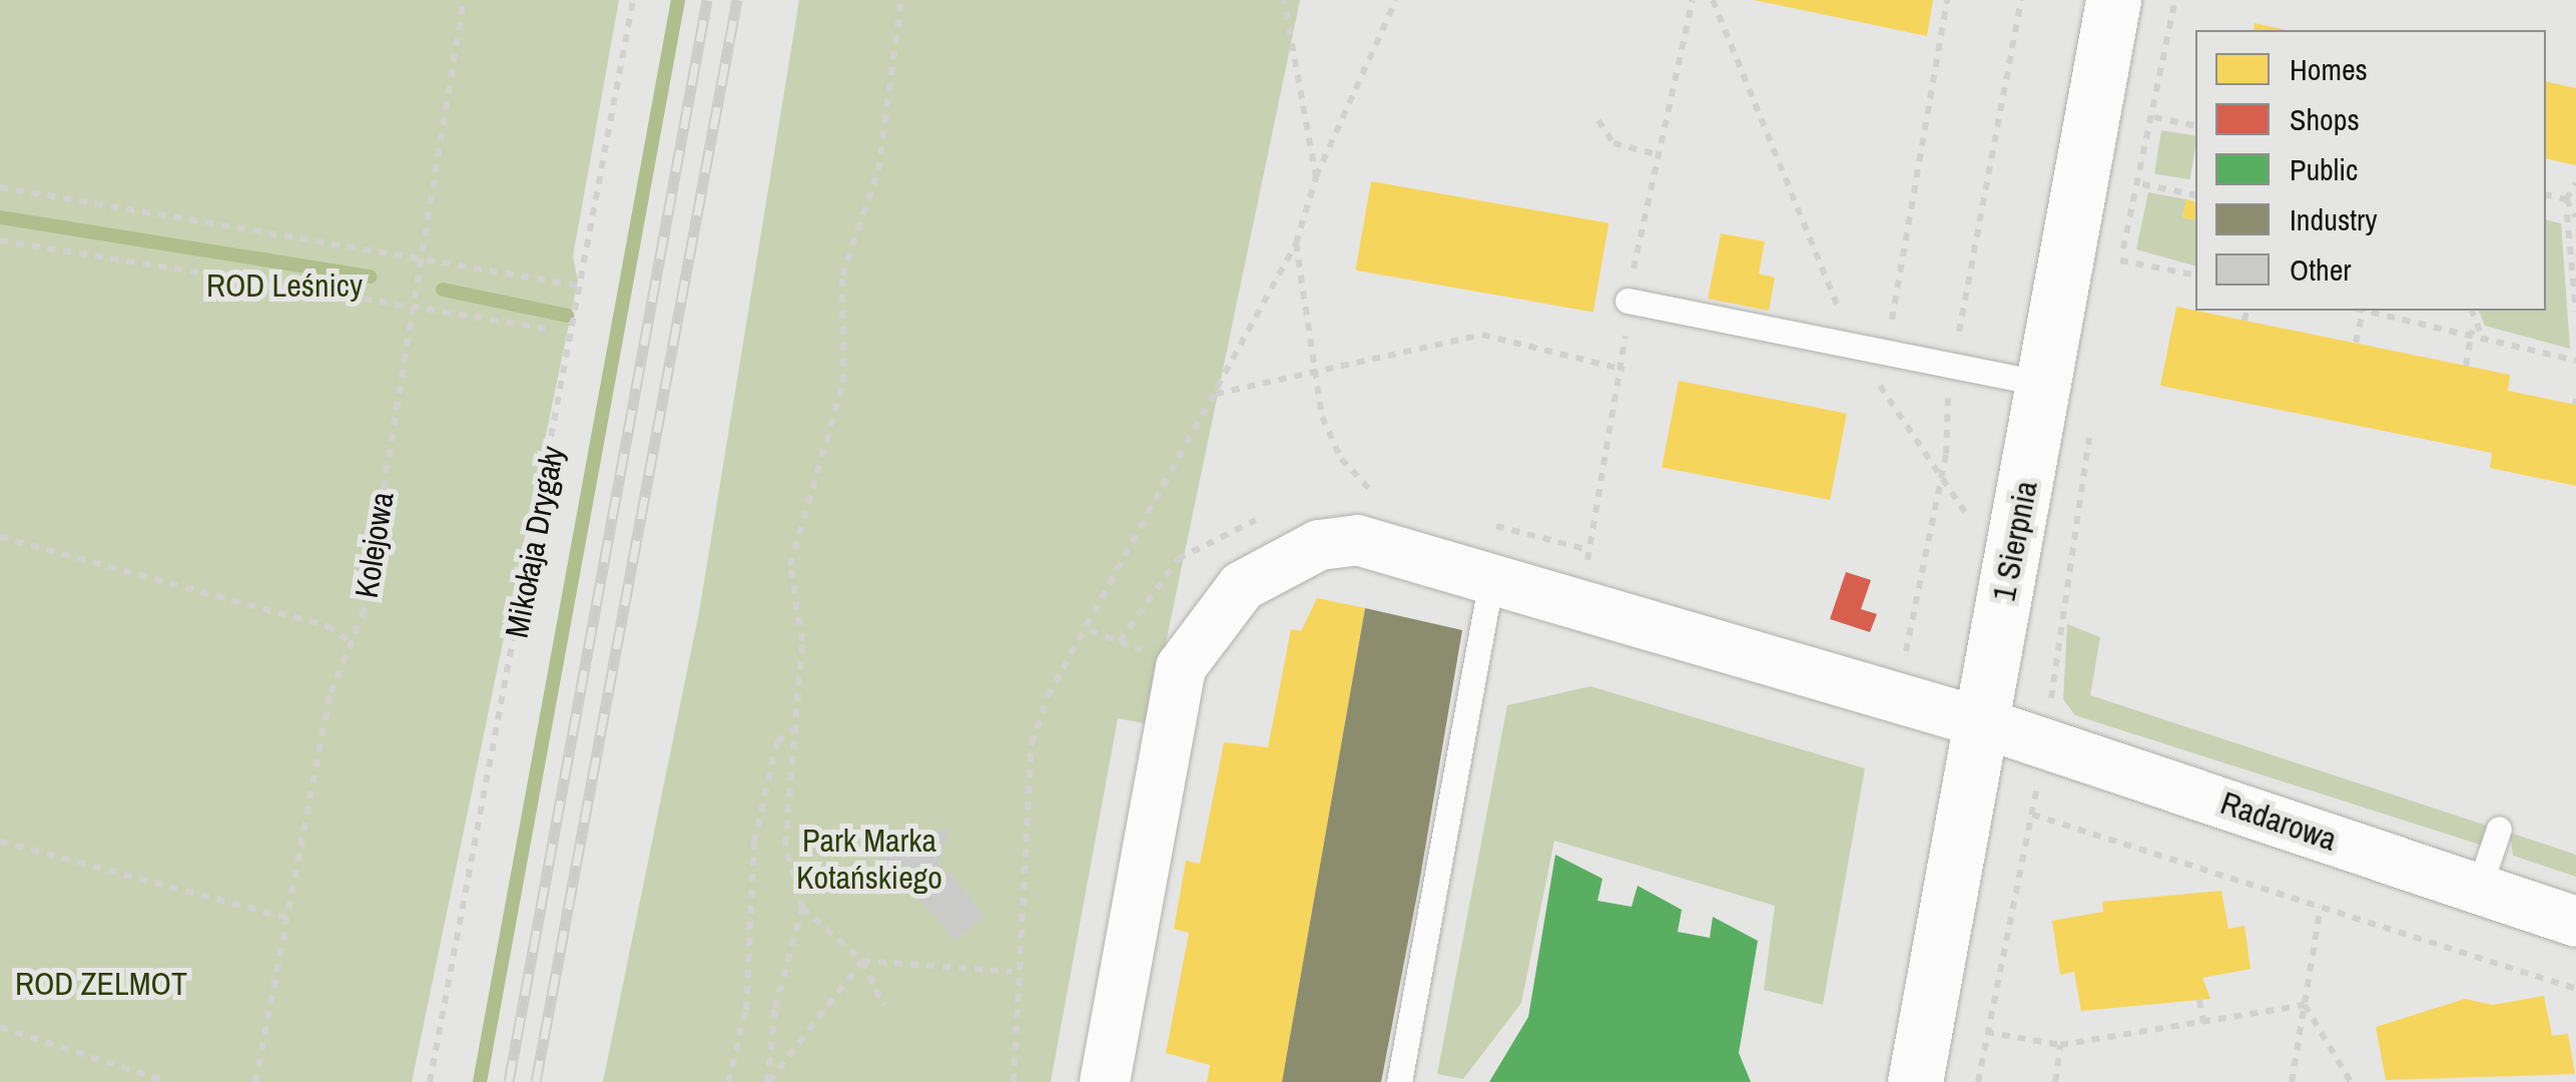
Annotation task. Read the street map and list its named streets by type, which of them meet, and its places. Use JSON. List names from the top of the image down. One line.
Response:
{"streets":{"street":["1 Sierpnia","Radarowa"],"path":["Mikołaja Drygały","Kolejowa"]},"crossings":[["1 Sierpnia","Radarowa"]],"parks":["ROD Leśnicy","Park Marka Kotańskiego","ROD ZELMOT"],"legend":["Homes","Shops","Public","Industry","Other"]}
